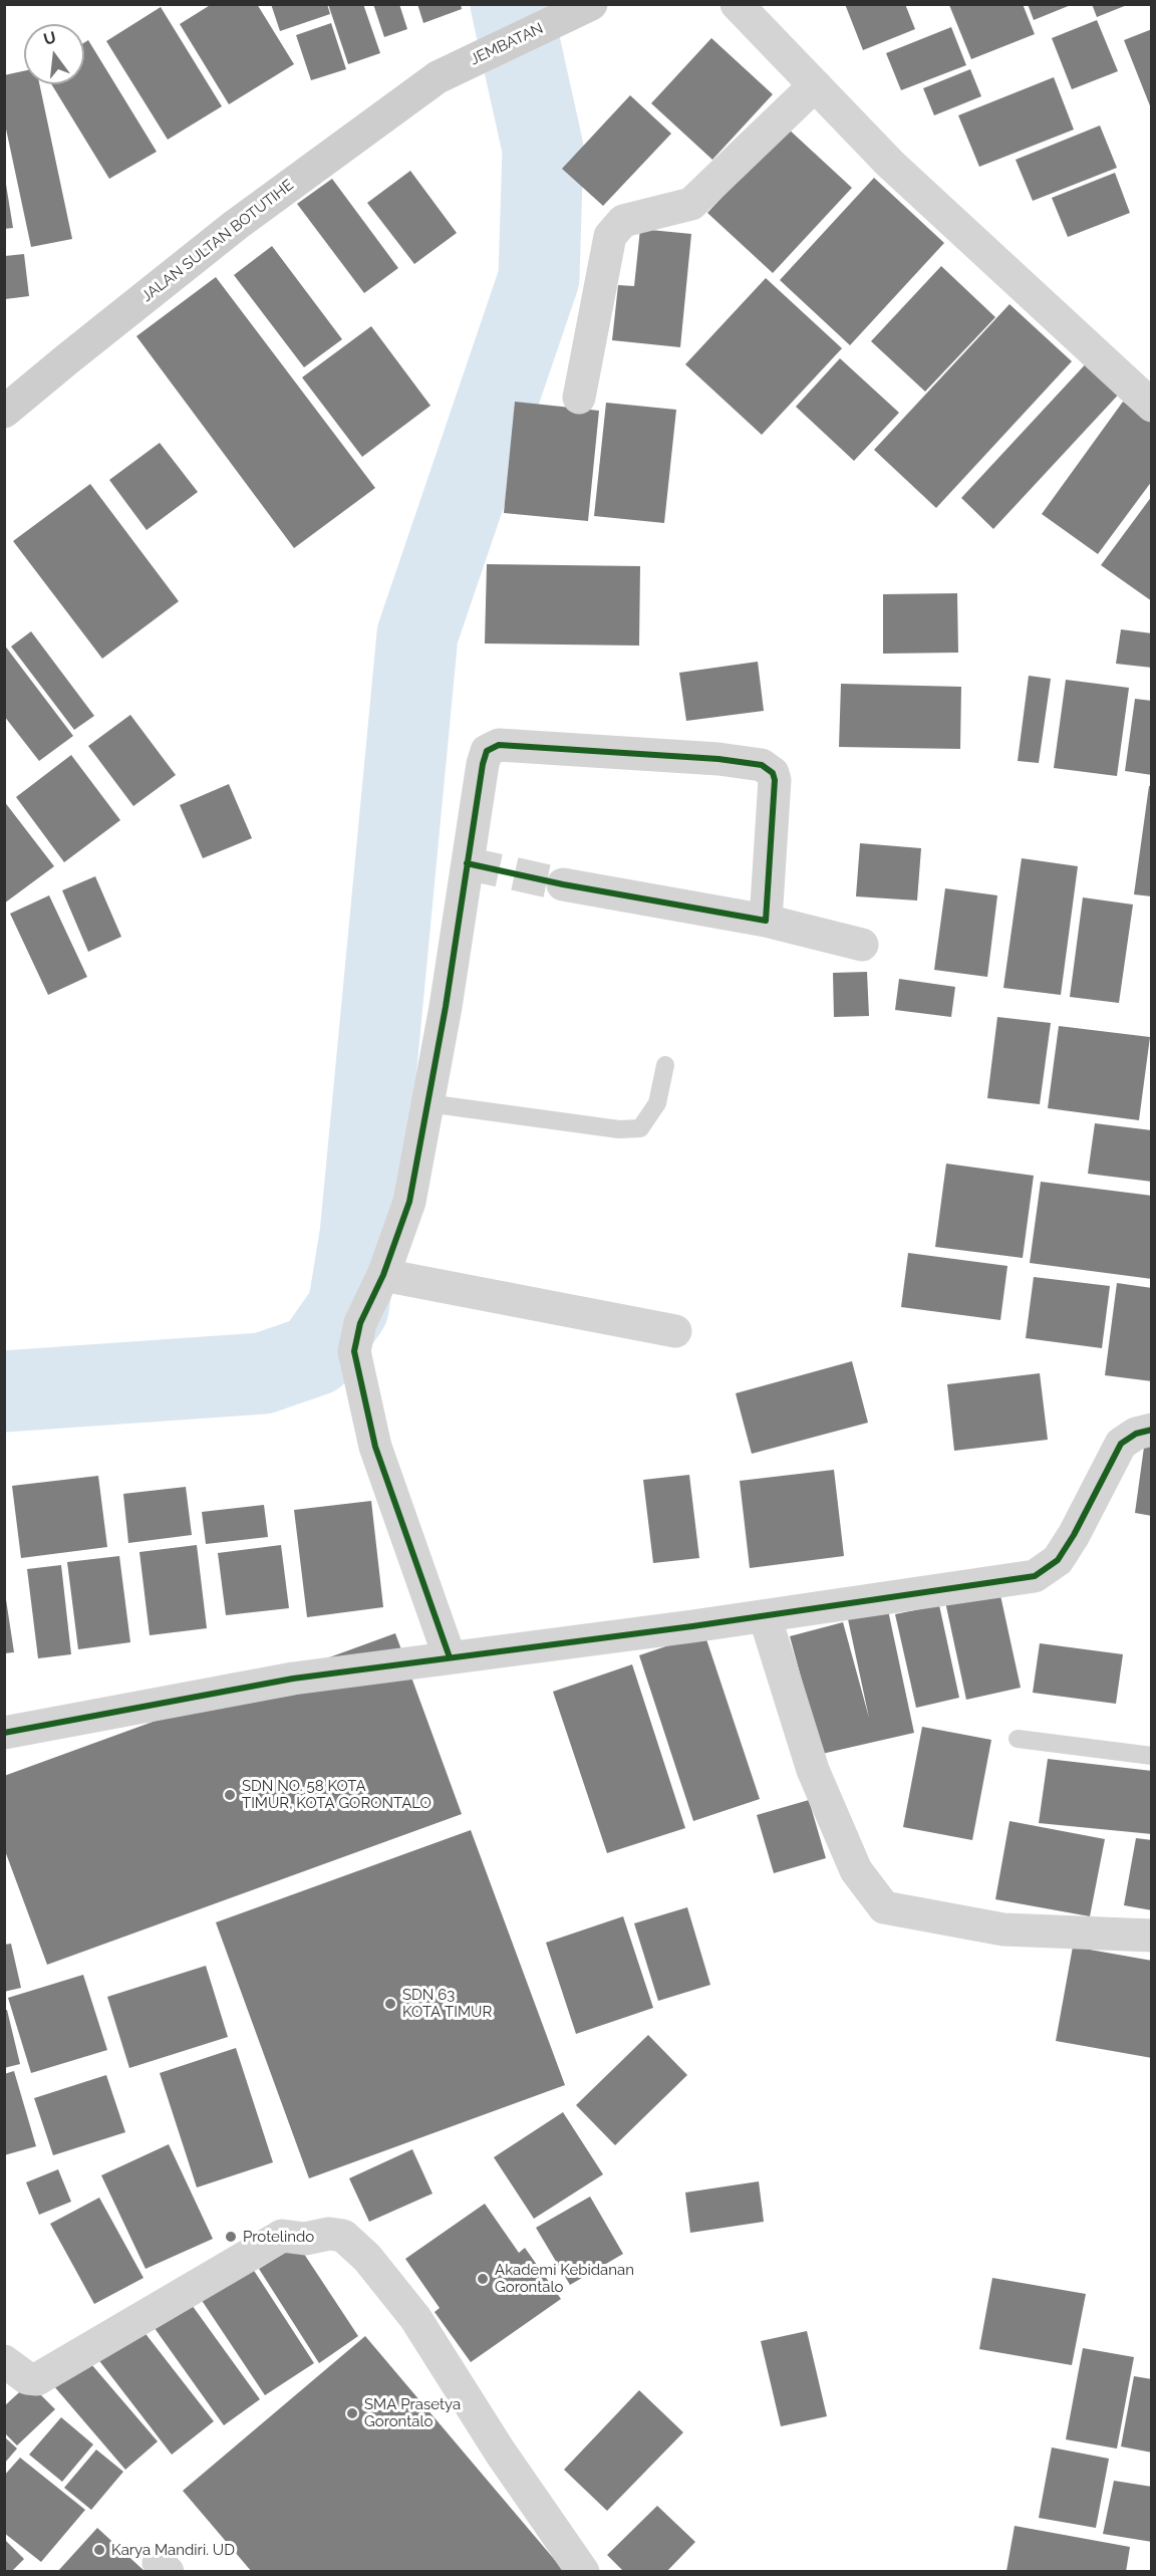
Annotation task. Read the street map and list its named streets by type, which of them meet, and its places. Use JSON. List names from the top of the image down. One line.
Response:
{"streets":{"main road":["JEMBATAN","JALAN SULTAN BOTUTIHE"]},"crossings":[["JEMBATAN","JALAN SULTAN BOTUTIHE"]],"places":["SDN NO. 58 KOTA TIMUR, KOTA GORONTALO","SDN 63 KOTA TIMUR","Protelindo","Akademi Kebidanan Gorontalo","SMA Prasetya Gorontalo","Karya Mandiri. UD"],"north":"top"}
